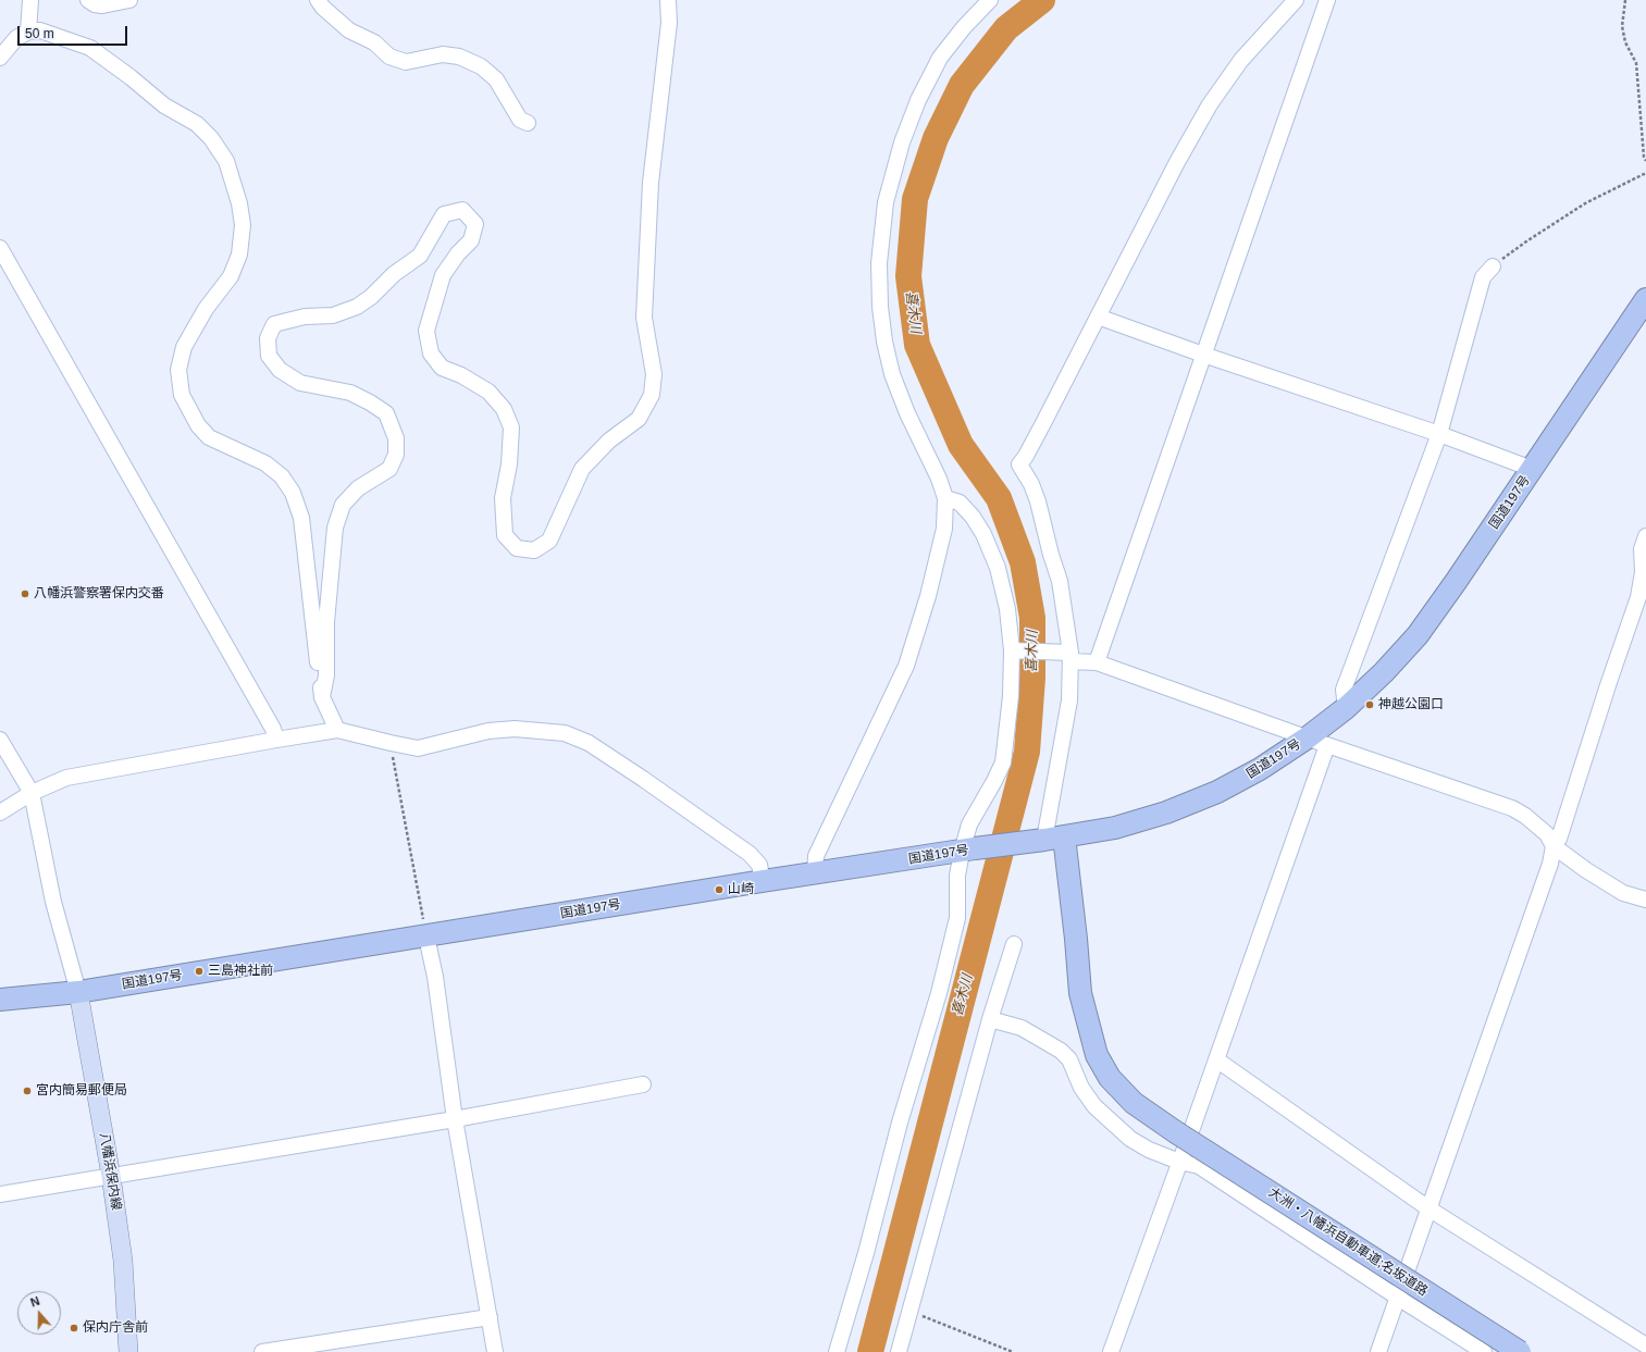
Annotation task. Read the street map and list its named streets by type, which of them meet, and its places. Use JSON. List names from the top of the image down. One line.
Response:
{"streets":{"highway":["国道197号","大洲・八幡浜自動車道;名坂道路"],"main road":["八幡浜保内線"]},"crossings":[["国道197号","八幡浜保内線"],["国道197号","大洲・八幡浜自動車道;名坂道路"]],"water":["喜木川"],"places":["八幡浜警察署保内交番","神越公園口","山崎","三島神社前","宮内簡易郵便局","保内庁舎前"],"scale_bar":"50 m","north":"top"}
